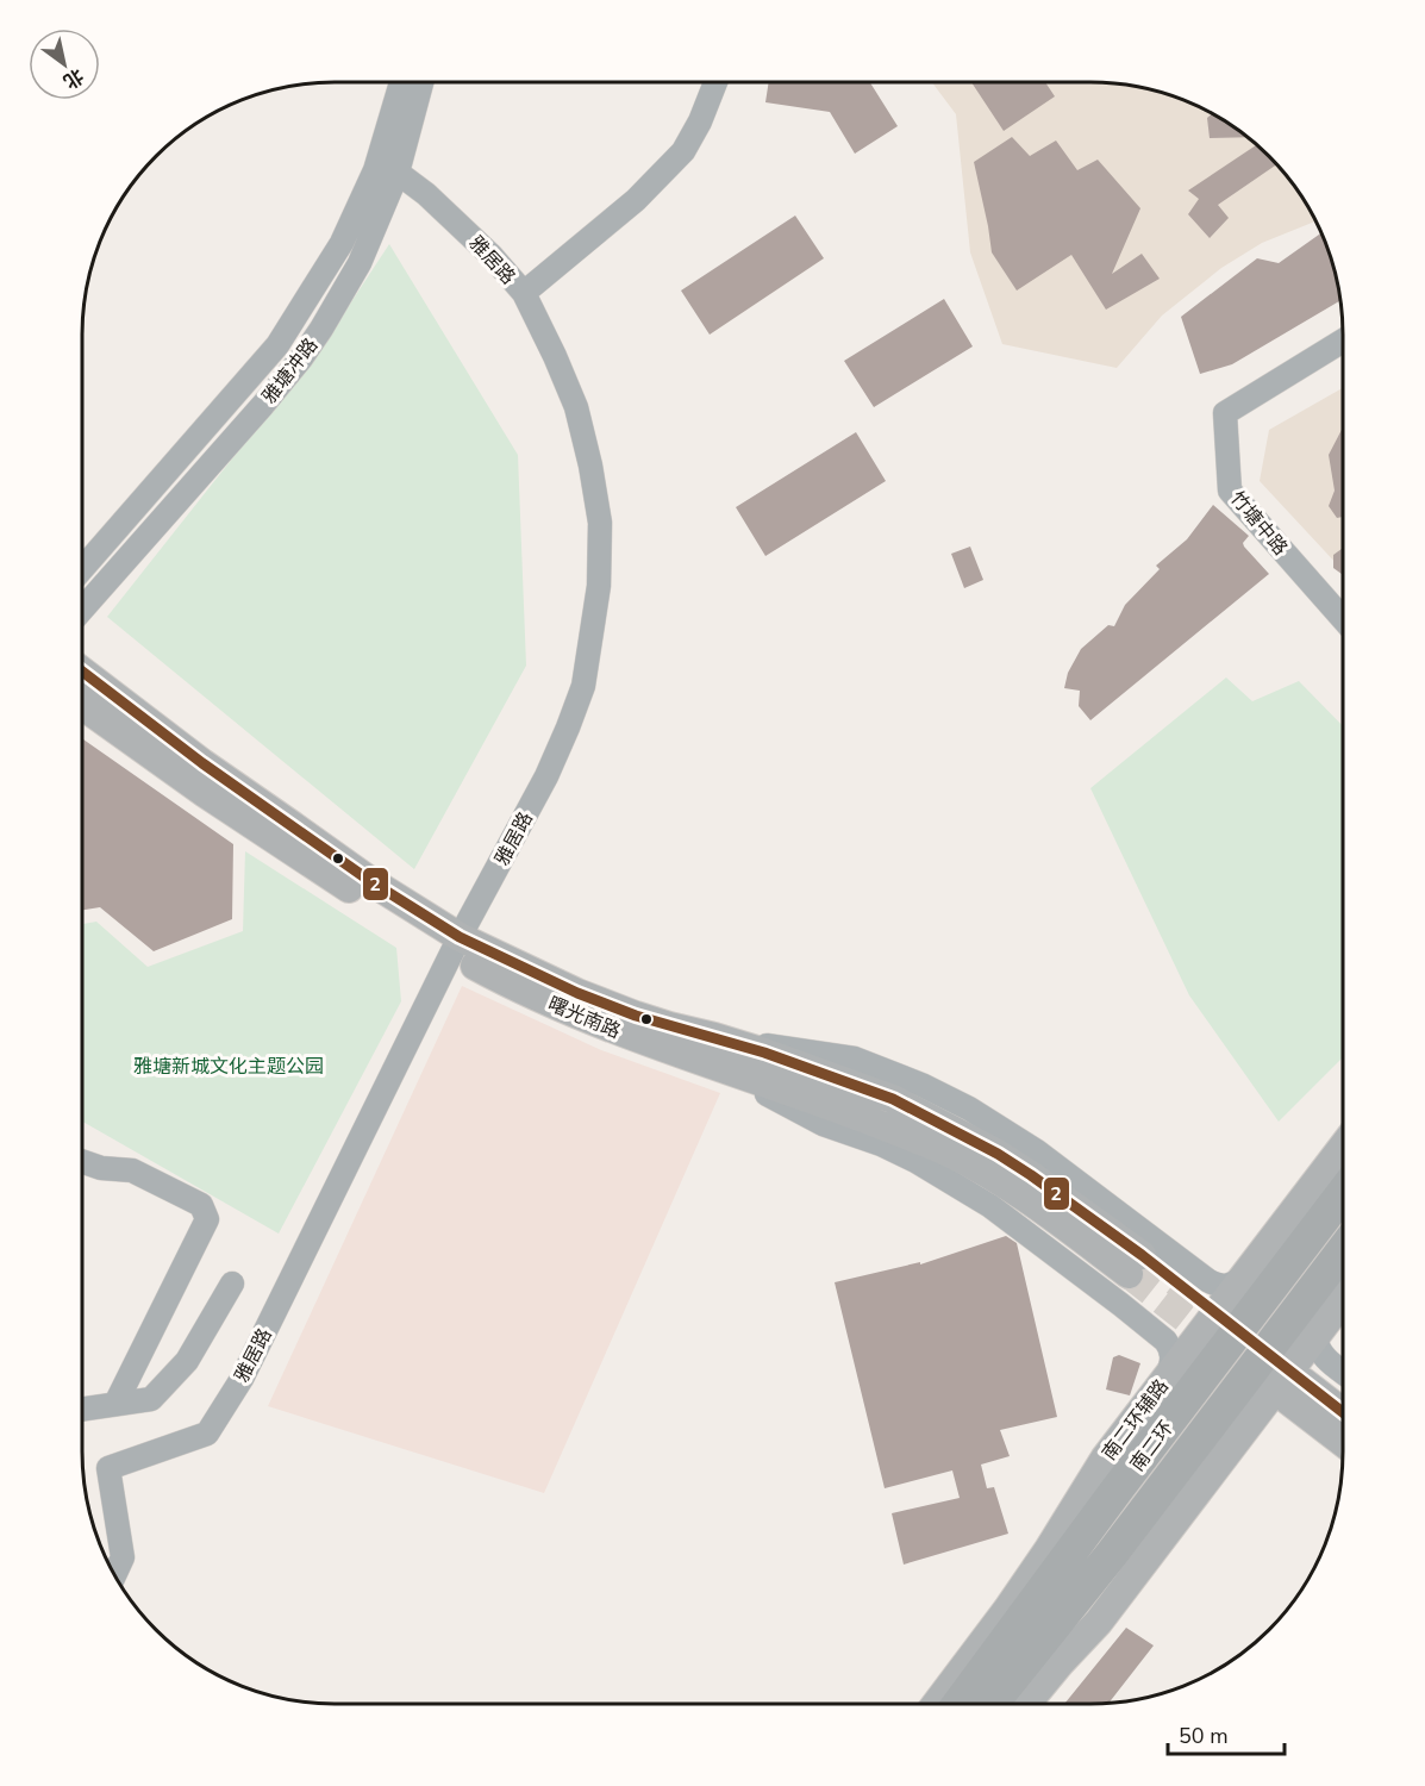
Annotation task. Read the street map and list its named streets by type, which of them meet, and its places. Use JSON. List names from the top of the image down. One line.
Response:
{"streets":{"highway":["南二环"],"main road":["曙光南路","南二环辅路"],"street":["雅居路","雅塘冲路","竹塘中路"]},"crossings":[["雅居路","雅塘冲路"],["雅居路","曙光南路"]],"parks":["雅塘新城文化主题公园"],"lines":["transit line 2"],"scale_bar":"50 m","north":"bottom right"}
